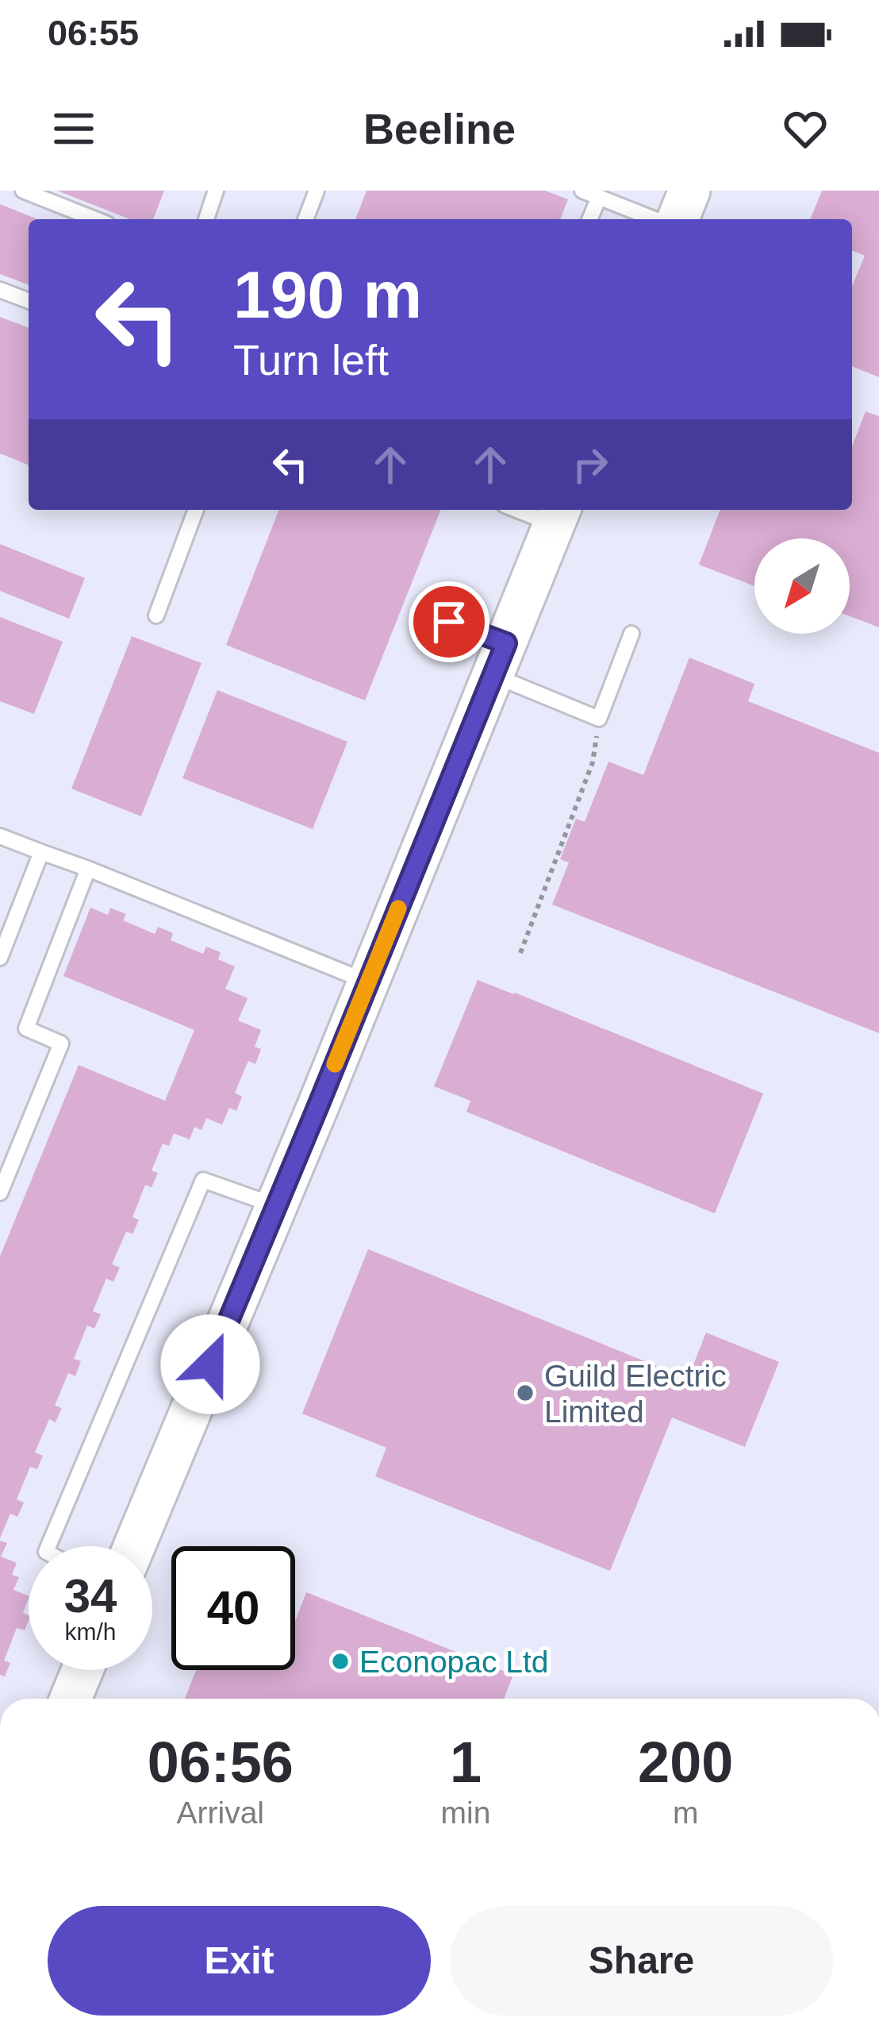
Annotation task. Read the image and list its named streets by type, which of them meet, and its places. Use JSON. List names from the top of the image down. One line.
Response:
{"places":["Guild Electric Limited","Econopac Ltd"],"north":"bottom left","page":{"status":"06:55","header":"Beeline","turn":["190 m","Turn left"],"speed":"34 km/h","limit":"40","eta":["06:56","Arrival","1","min","200","m"],"buttons":["Exit","Share"]}}
